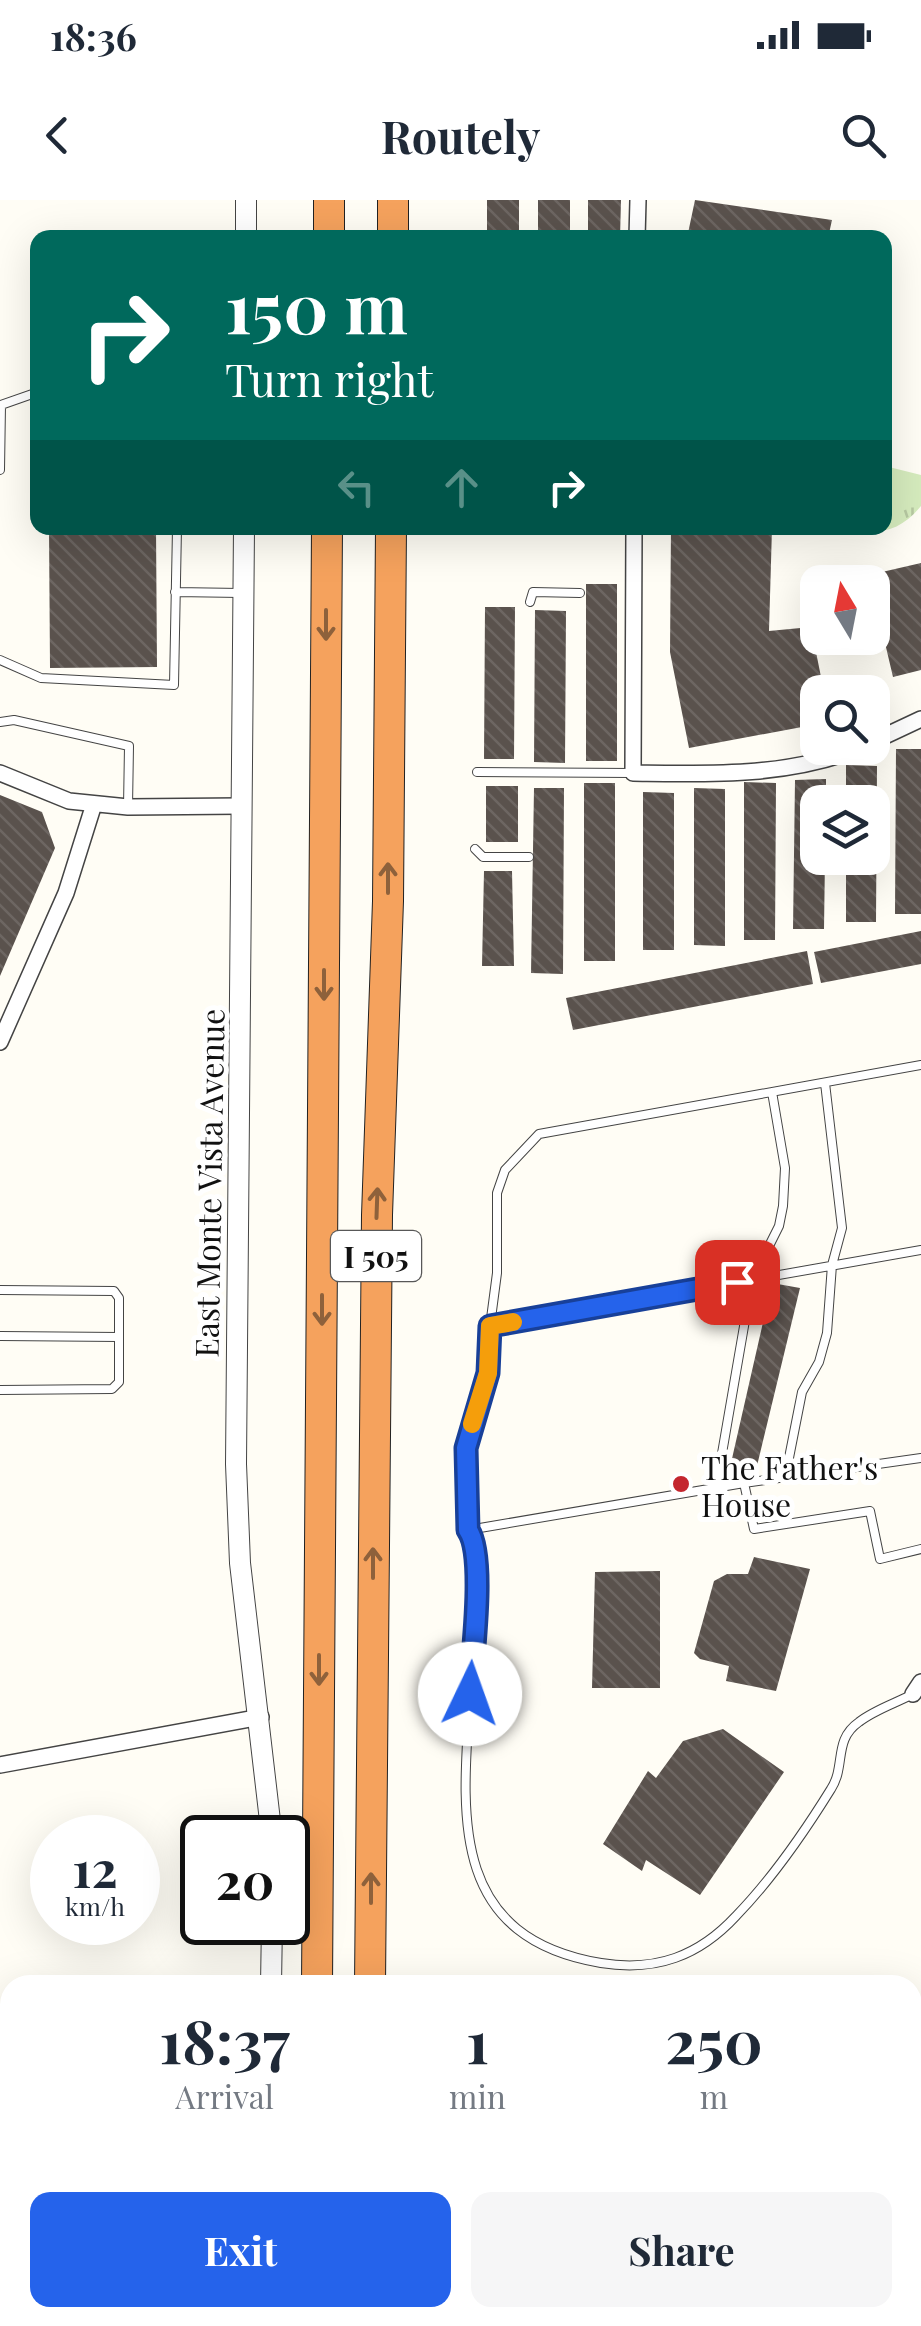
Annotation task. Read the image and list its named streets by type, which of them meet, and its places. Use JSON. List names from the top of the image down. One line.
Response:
{"streets":{"highway":["I 505"],"street":["East Monte Vista Avenue"]},"places":["The Father's House"],"north":"top","page":{"status":"18:36","header":"Routely","turn":["150 m","Turn right"],"speed":"12 km/h","limit":"20","eta":["18:37","Arrival","1","min","250","m"],"buttons":["Exit","Share"]}}
